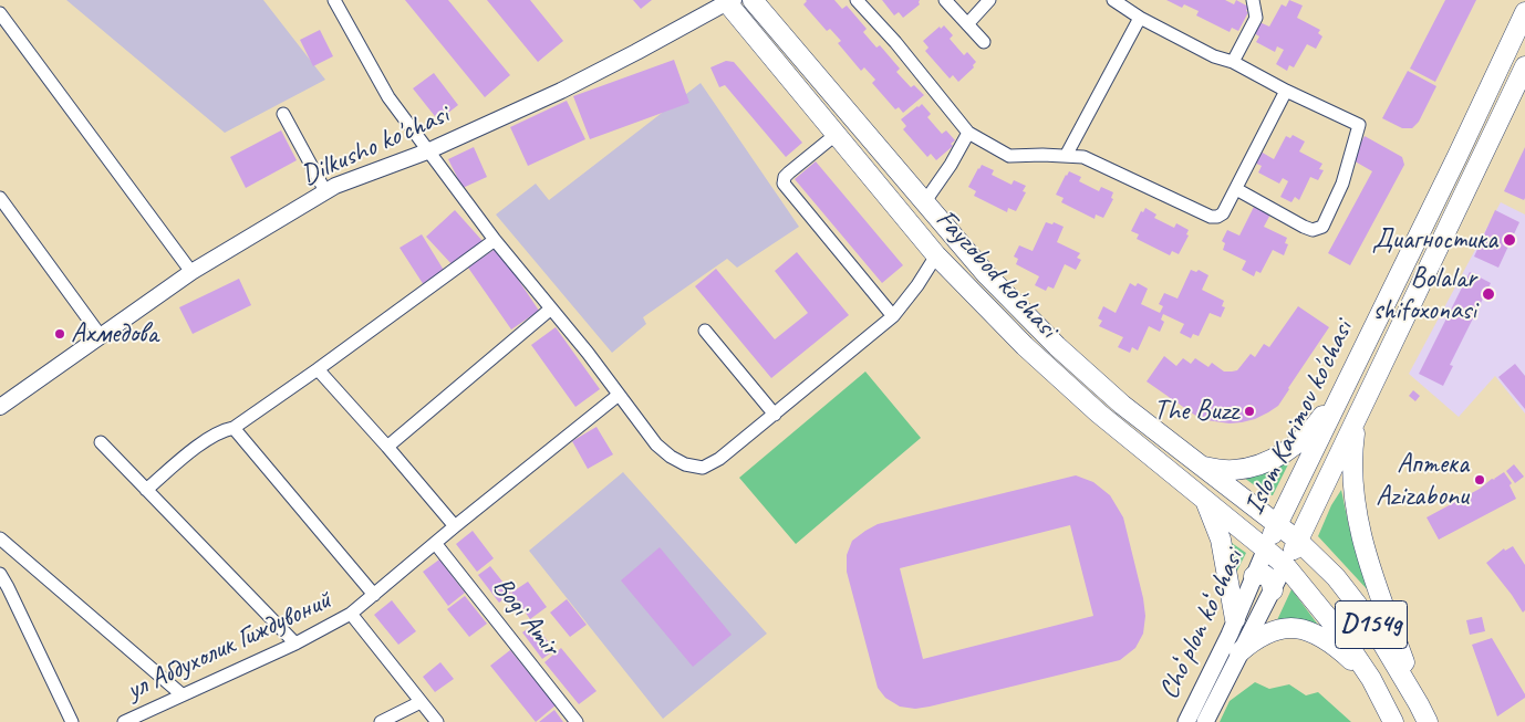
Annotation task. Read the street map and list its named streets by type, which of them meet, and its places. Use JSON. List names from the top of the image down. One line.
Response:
{"streets":{"main road":["Fayzobod ko'chasi","Islom Karimov ko'chasi","Choʻplon koʻchasi","D154g"],"street":["Dilkusho ko'chasi","ул Абдухолик Гиждувоний"]},"crossings":[["Dilkusho ko'chasi","Fayzobod ko'chasi"],["Fayzobod ko'chasi","Islom Karimov ko'chasi"],["Fayzobod ko'chasi","Choʻplon koʻchasi"],["Fayzobod ko'chasi","D154g"],["Islom Karimov ko'chasi","Choʻplon koʻchasi"],["Islom Karimov ko'chasi","D154g"],["Choʻplon koʻchasi","D154g"]],"places":["Диагностика","Bolalar shifoxonasi","Ахмедова","The Buzz","Аптека Azizabonu"]}
